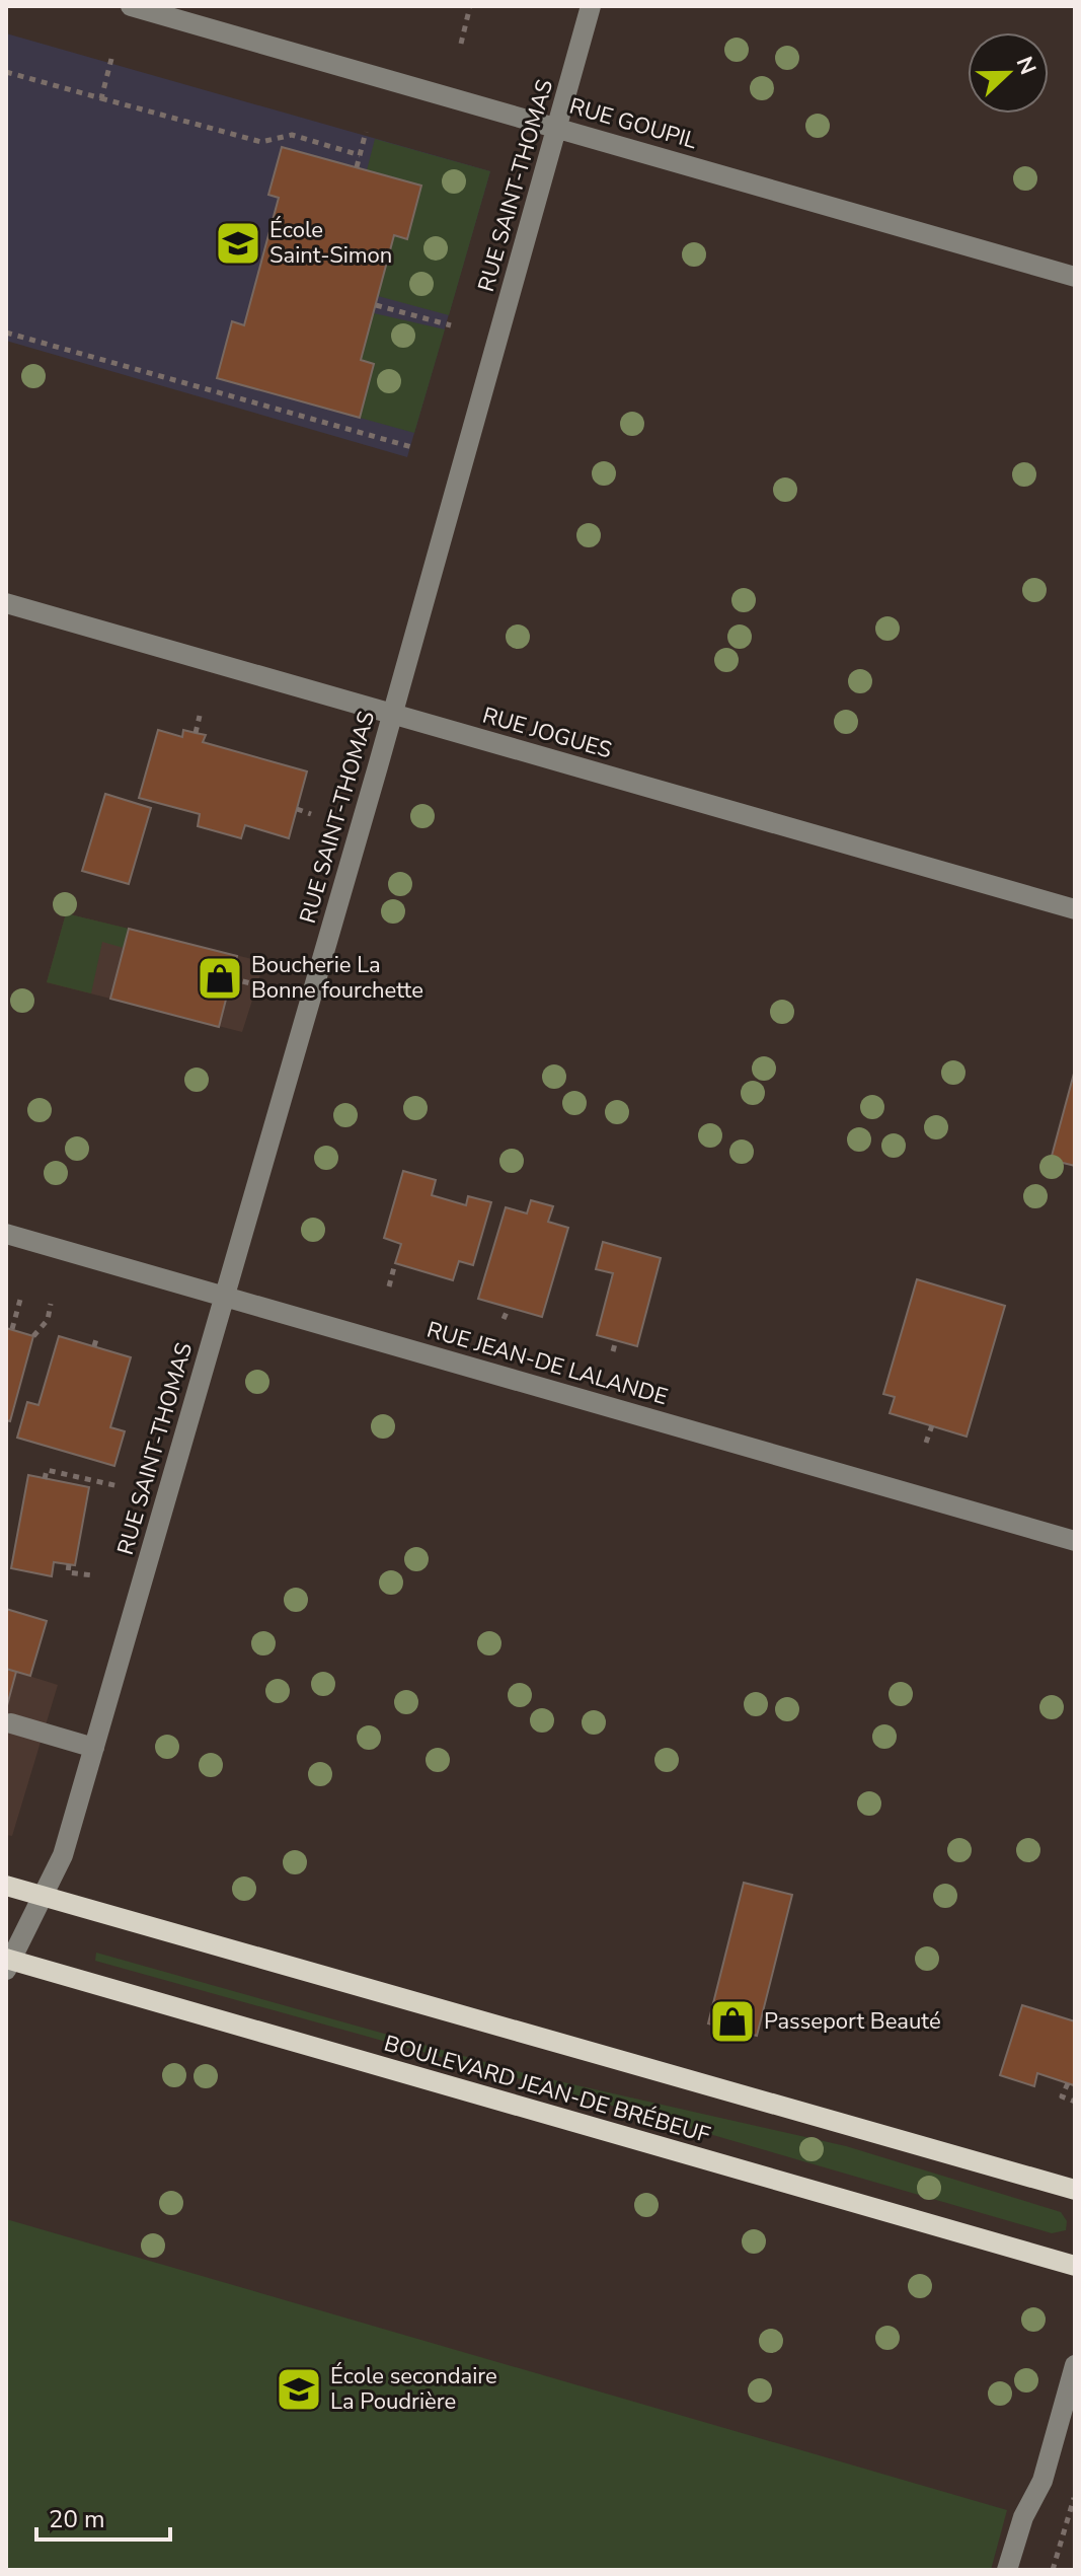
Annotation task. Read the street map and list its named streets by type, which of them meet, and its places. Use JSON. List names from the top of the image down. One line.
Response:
{"streets":{"main road":["BOULEVARD JEAN-DE BRÉBEUF"],"street":["RUE GOUPIL","RUE SAINT-THOMAS","RUE JOGUES","RUE JEAN-DE LALANDE"]},"crossings":[["RUE GOUPIL","RUE SAINT-THOMAS"],["RUE SAINT-THOMAS","RUE JOGUES"],["RUE SAINT-THOMAS","RUE JEAN-DE LALANDE"],["RUE SAINT-THOMAS","BOULEVARD JEAN-DE BRÉBEUF"]],"places":{"school or university":["École Saint-Simon","École secondaire La Poudrière"],"shop":["Boucherie La Bonne fourchette","Passeport Beauté"]},"scale_bar":"20 m","north":"right"}
